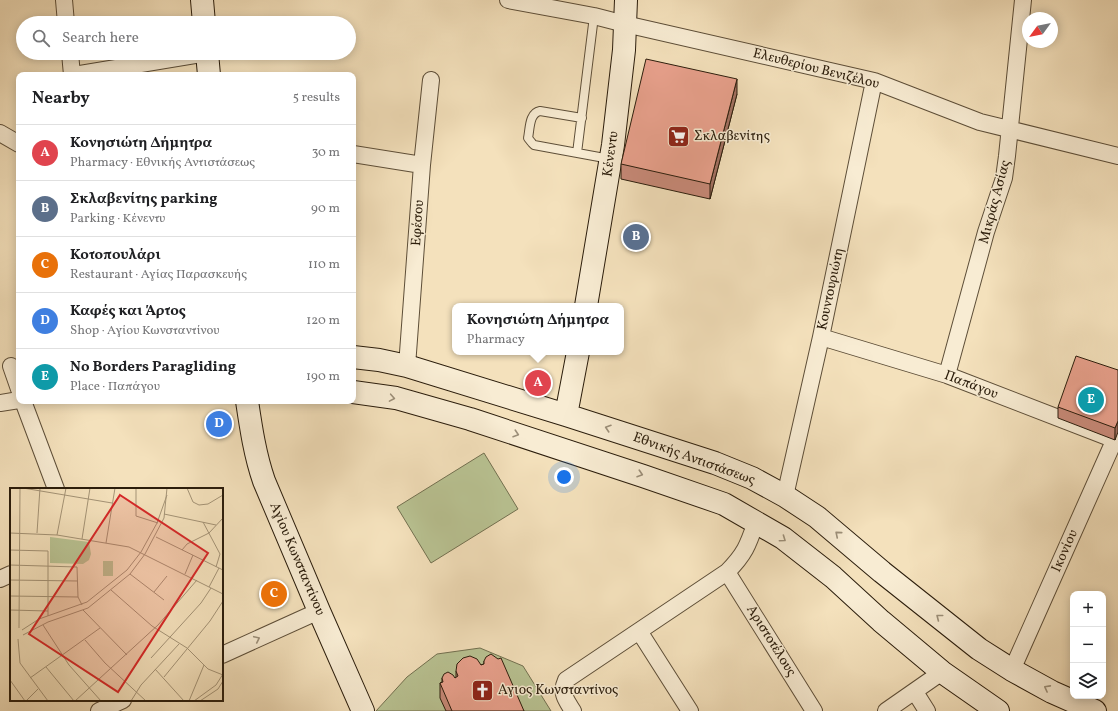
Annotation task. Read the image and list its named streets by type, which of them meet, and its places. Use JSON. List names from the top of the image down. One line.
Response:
{"streets":{"main road":["Κένεντυ","Εθνικής Αντιστάσεως","Αγίου Κωνσταντίνου"],"street":["Ελευθερίου Βενιζέλου","Μικράς Ασίας","Εφέσου","Κουντουριώτη","Παπάγου","Ικονίου","Αριστοτέλους"]},"crossings":[["Ελευθερίου Βενιζέλου","Κένεντυ"],["Ελευθερίου Βενιζέλου","Μικράς Ασίας"],["Ελευθερίου Βενιζέλου","Κουντουριώτη"],["Μικράς Ασίας","Παπάγου"],["Εφέσου","Εθνικής Αντιστάσεως"],["Κουντουριώτη","Παπάγου"],["Κουντουριώτη","Εθνικής Αντιστάσεως"],["Παπάγου","Ικονίου"],["Εθνικής Αντιστάσεως","Ικονίου"]],"places":{"supermarket":["Σκλαβενίτης"],"church":["Αγιος Κωνσταντίνος"]},"north":"bottom left","page":{"search":"Search here","heading":["Nearby","5 results"],"list":[{"mark":"A","name":"Κονησιώτη Δήμητρα","note":"Pharmacy · Εθνικής Αντιστάσεως","value":"30 m"},{"mark":"B","name":"Σκλαβενίτης parking","note":"Parking · Κένεντυ","value":"90 m"},{"mark":"C","name":"Κοτοπουλάρι","note":"Restaurant · Αγίας Παρασκευής","value":"110 m"},{"mark":"D","name":"Καφές και Άρτος","note":"Shop · Αγίου Κωνσταντίνου","value":"120 m"},{"mark":"E","name":"No Borders Paragliding","note":"Place · Παπάγου","value":"190 m"}],"pins":["B","A","E","D","C"],"popup":["Κονησιώτη Δήμητρα","Pharmacy"],"map_buttons":["+","−"]}}
